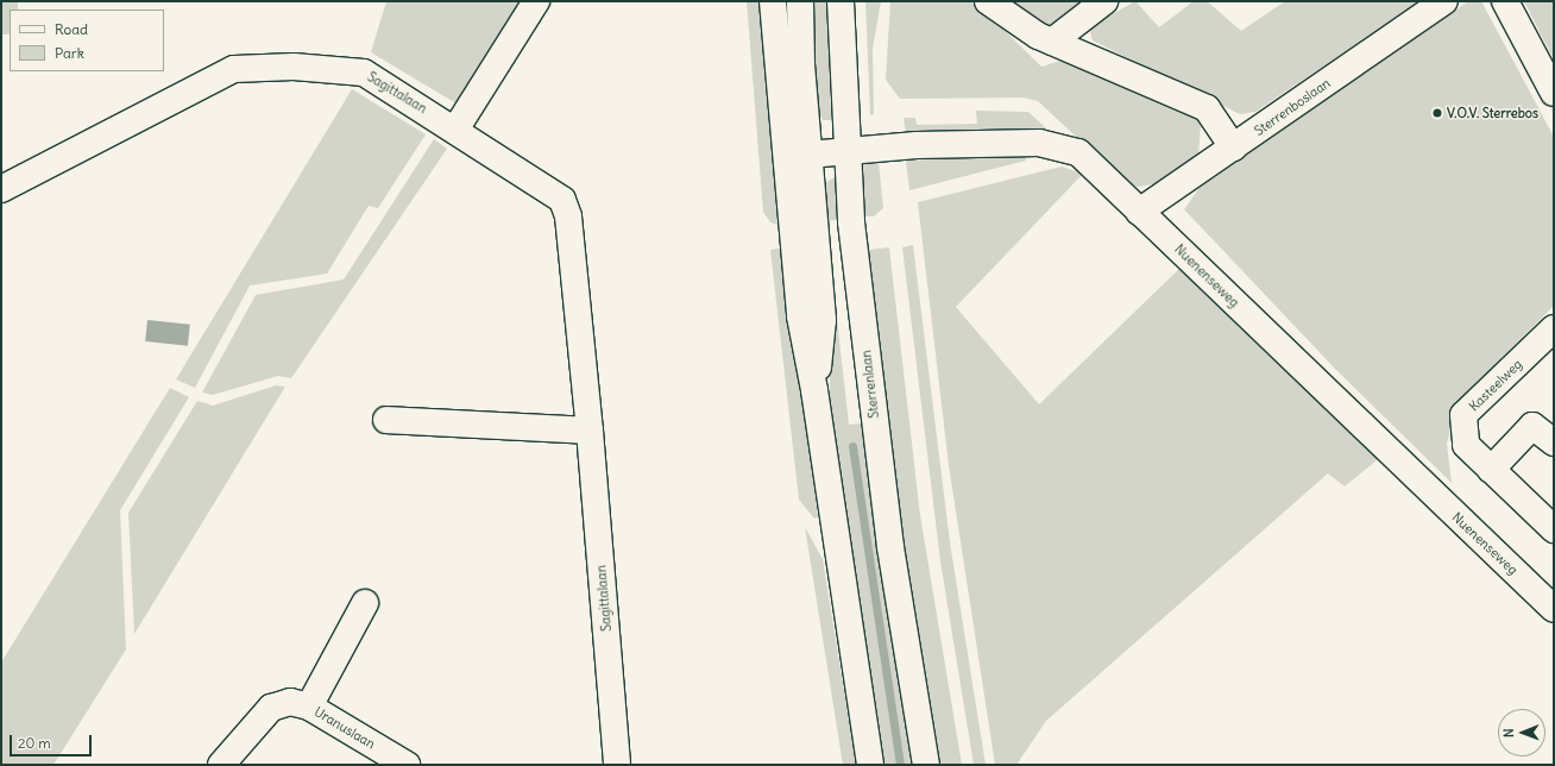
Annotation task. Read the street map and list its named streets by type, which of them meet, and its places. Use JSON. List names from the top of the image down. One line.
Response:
{"streets":{"street":["Sagittalaan","Sterrenboslaan","Nuenenseweg","Sterrenlaan","Kasteelweg","Uranuslaan"]},"crossings":[["Sterrenboslaan","Nuenenseweg"],["Nuenenseweg","Sterrenlaan"]],"places":["V.O.V. Sterrebos"],"legend":["Road","Park"],"scale_bar":"20 m","north":"left"}
